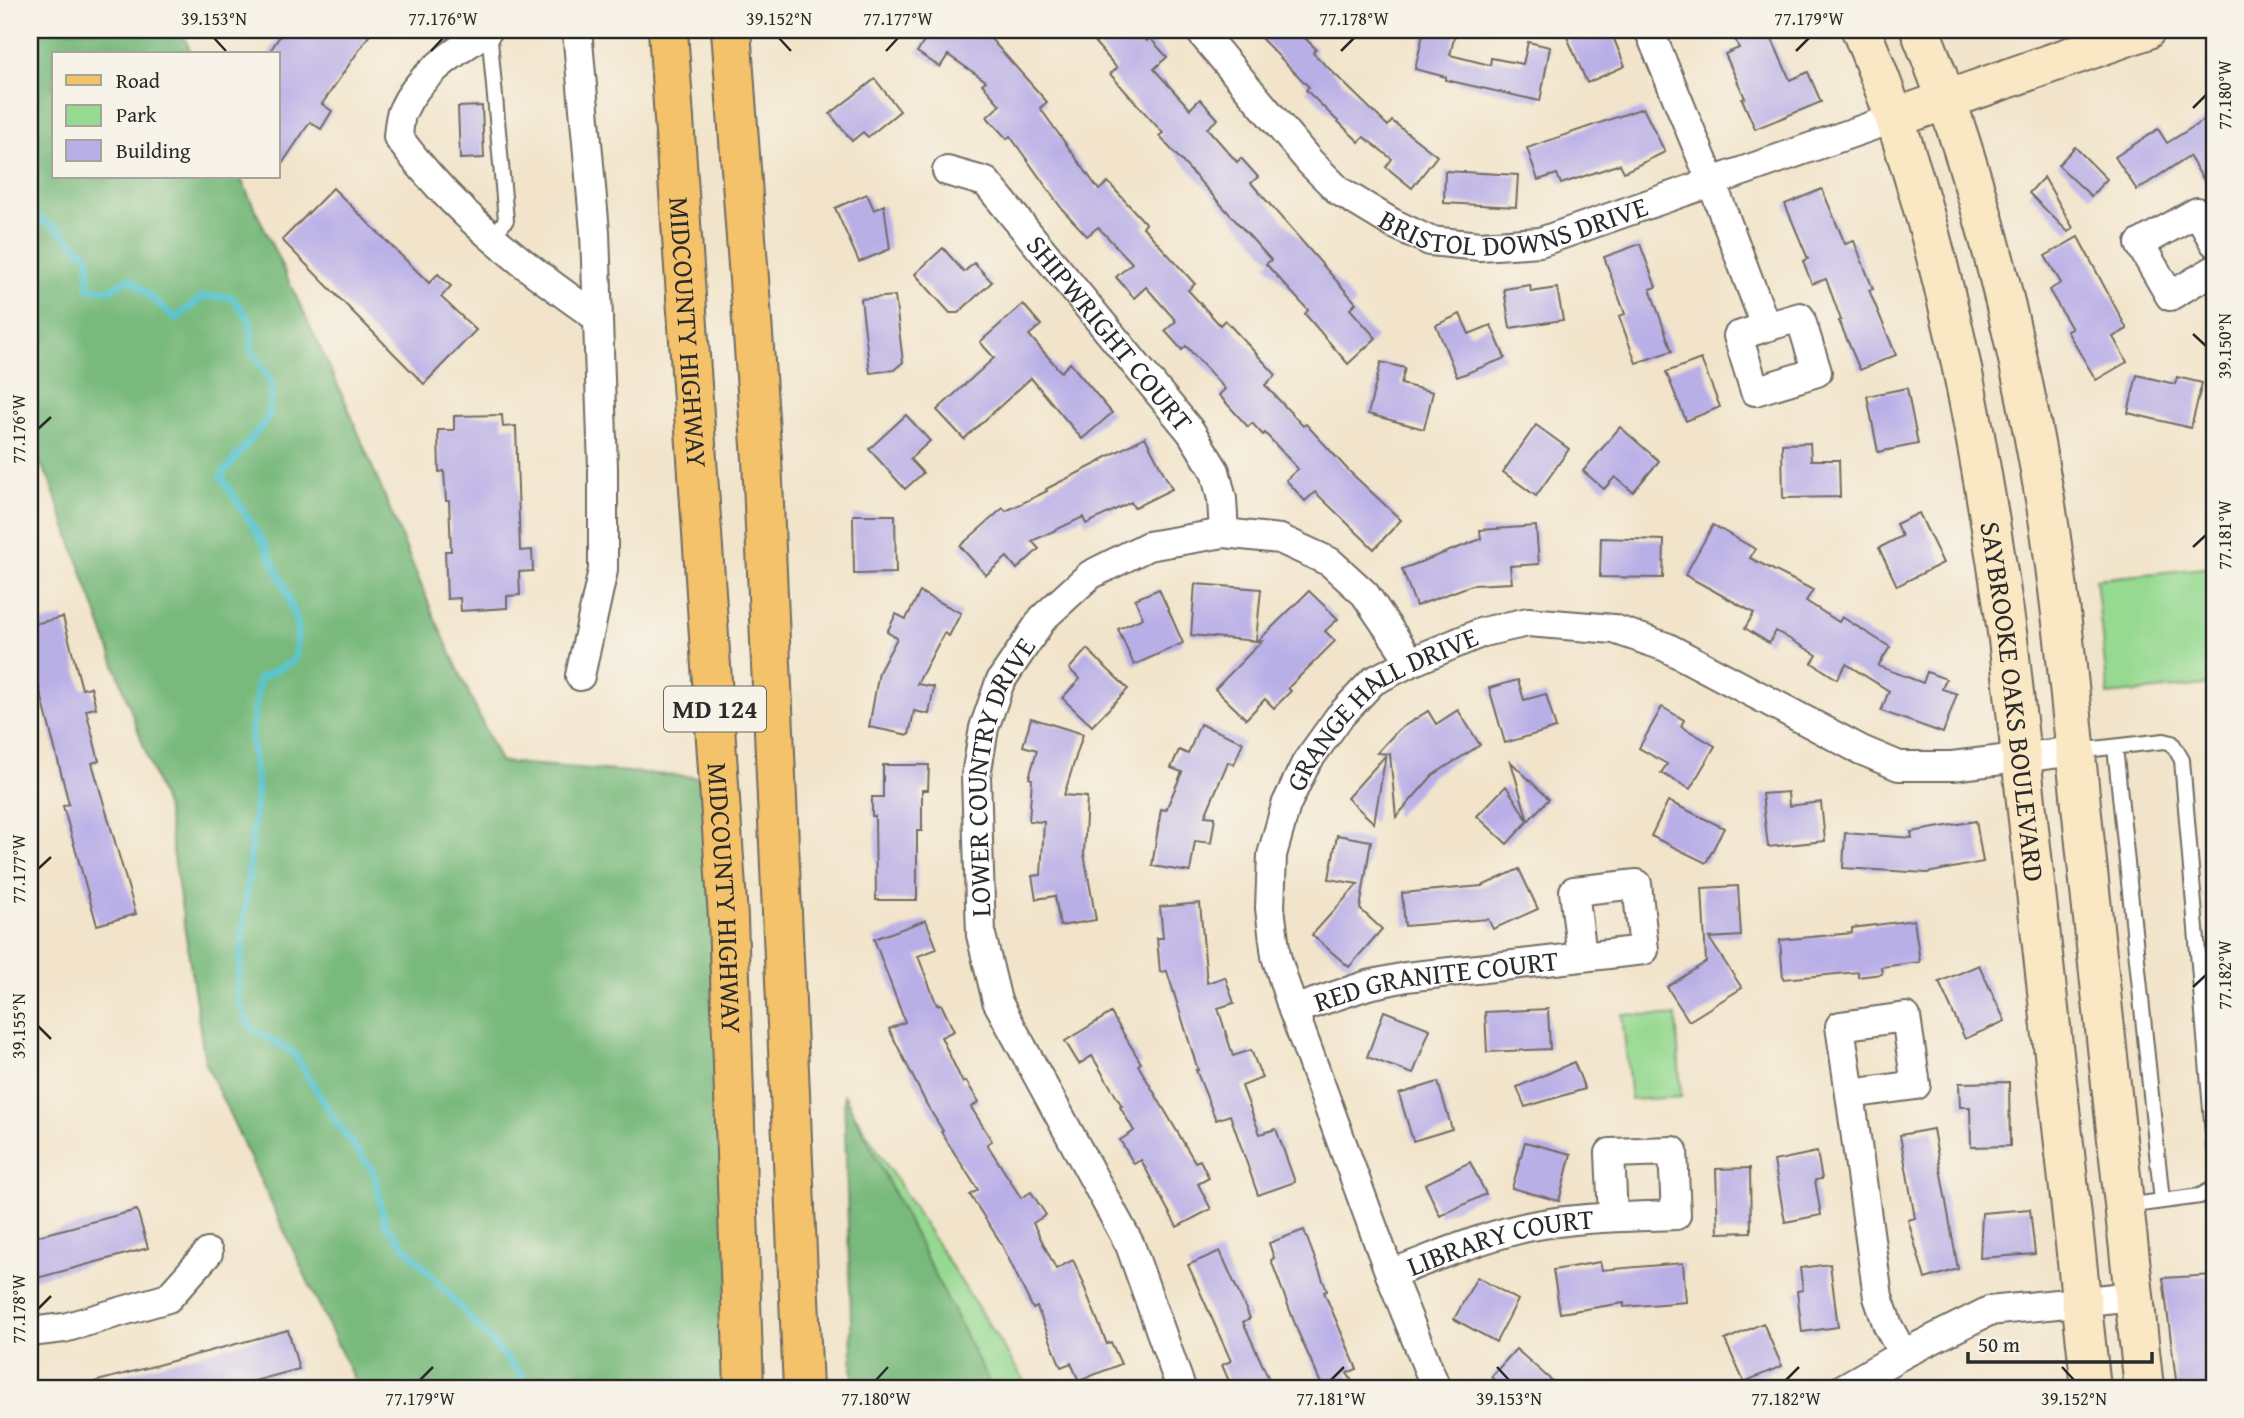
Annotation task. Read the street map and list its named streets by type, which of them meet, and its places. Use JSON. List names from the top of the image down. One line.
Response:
{"streets":{"main road":["MIDCOUNTY HIGHWAY","MD 124"],"street":["BRISTOL DOWNS DRIVE","SHIPWRIGHT COURT","SAYBROOKE OAKS BOULEVARD","GRANGE HALL DRIVE","LOWER COUNTRY DRIVE","RED GRANITE COURT","LIBRARY COURT"]},"crossings":[["BRISTOL DOWNS DRIVE","SAYBROOKE OAKS BOULEVARD"],["SHIPWRIGHT COURT","LOWER COUNTRY DRIVE"],["SAYBROOKE OAKS BOULEVARD","GRANGE HALL DRIVE"],["GRANGE HALL DRIVE","LOWER COUNTRY DRIVE"],["GRANGE HALL DRIVE","RED GRANITE COURT"],["GRANGE HALL DRIVE","LIBRARY COURT"]],"legend":["Road","Park","Building"],"scale_bar":"50 m","coordinates":["39.153°N","77.176°W","39.152°N","77.177°W","77.178°W","77.179°W","77.180°W","39.150°N","77.181°W","77.182°W","39.155°N"]}
